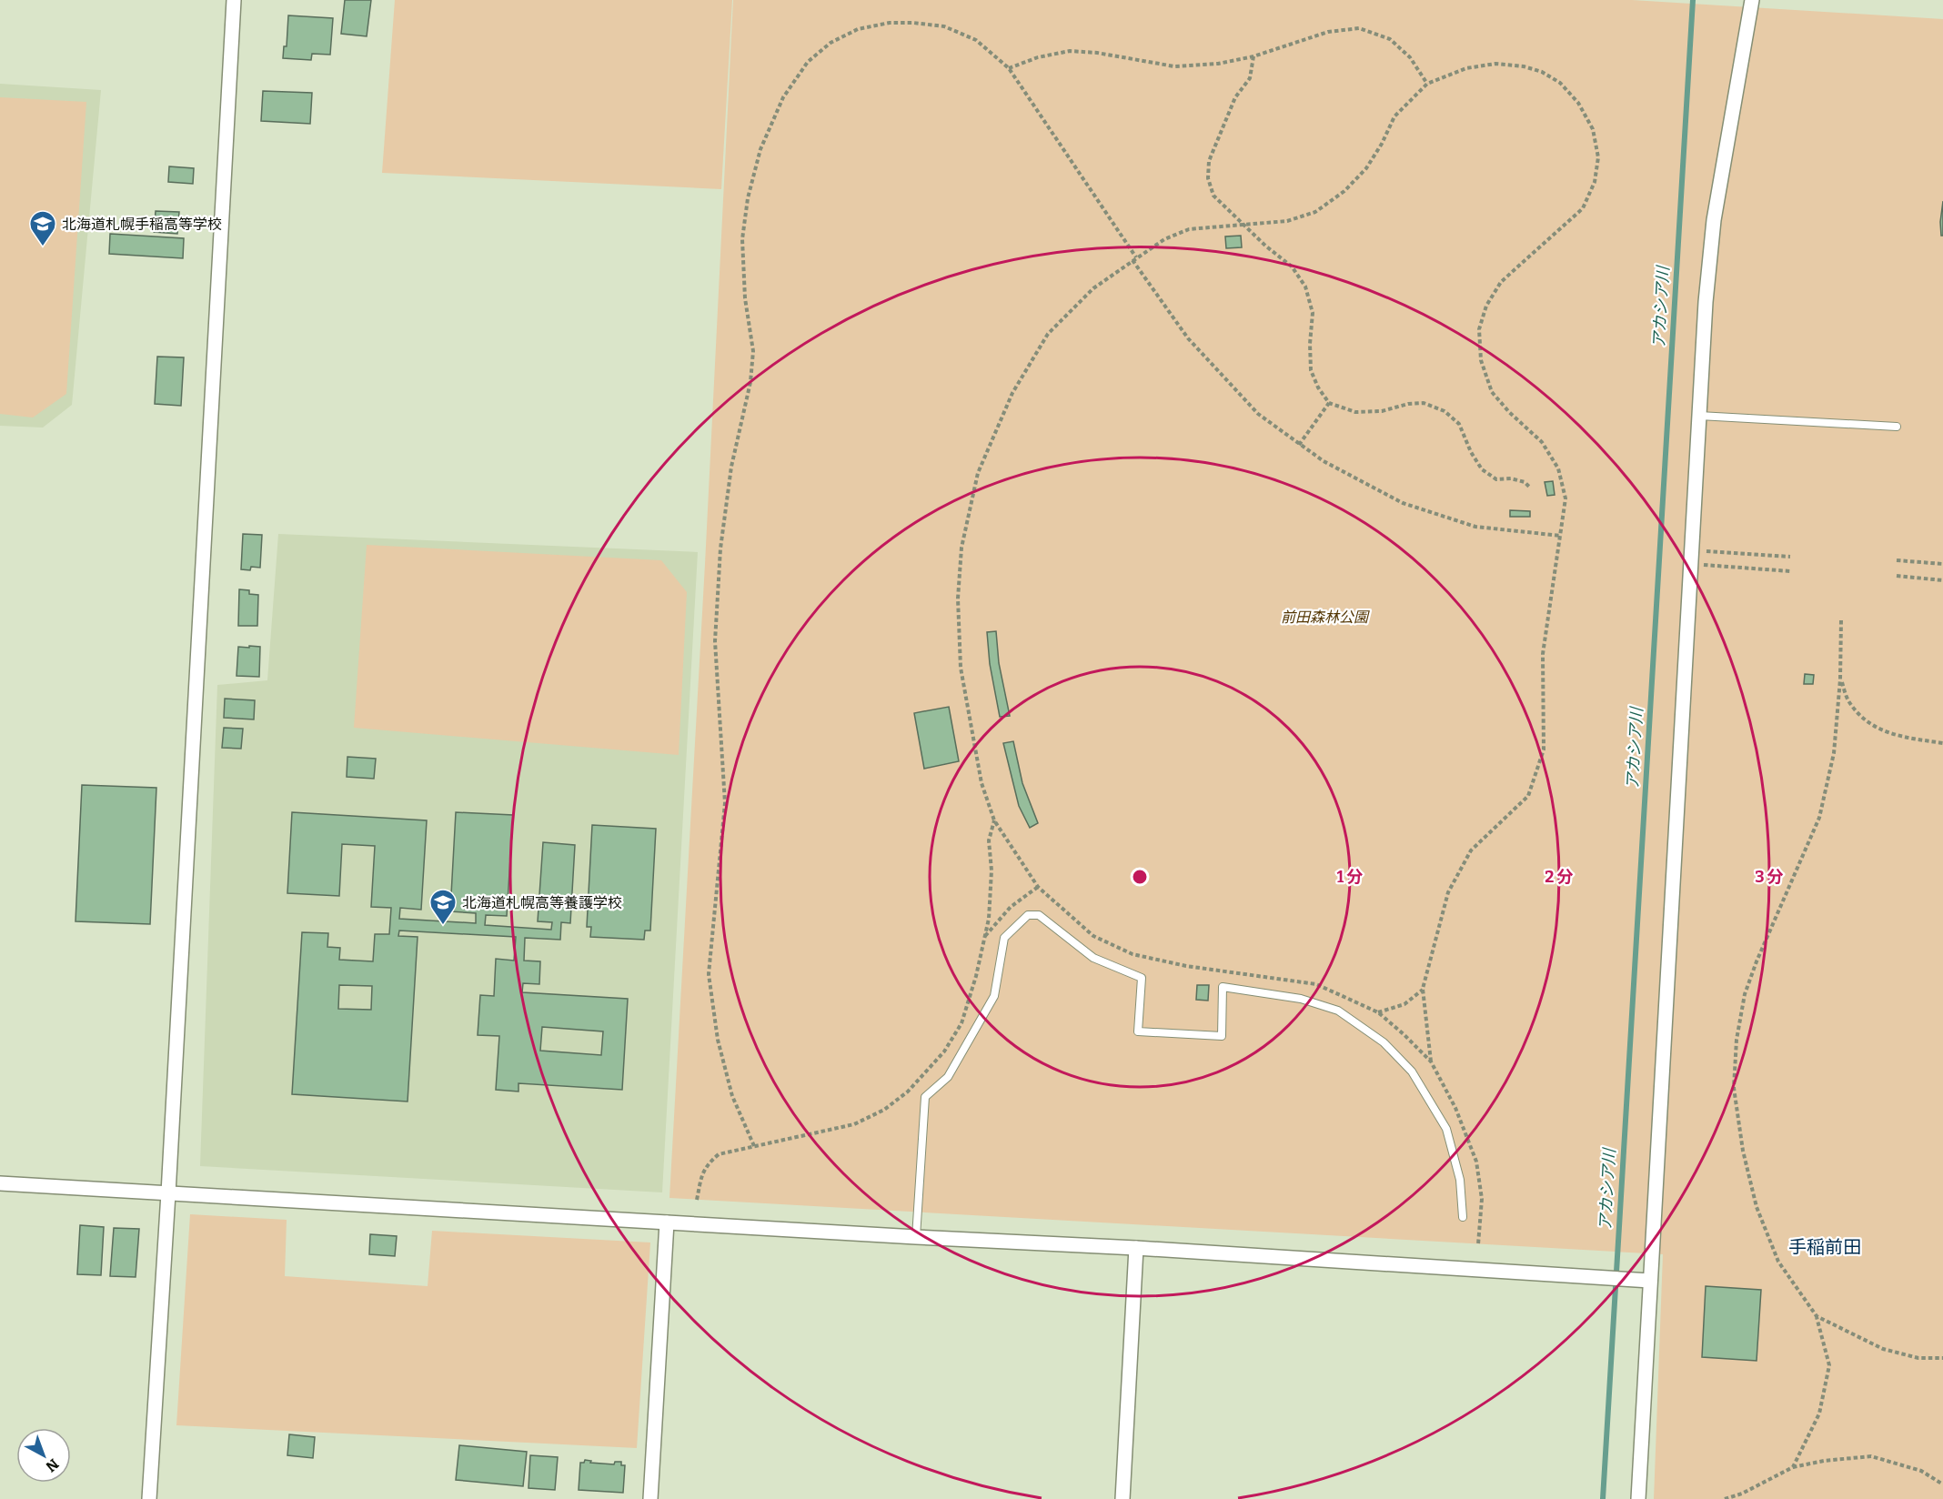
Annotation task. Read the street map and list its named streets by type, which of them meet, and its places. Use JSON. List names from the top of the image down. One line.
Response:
{"districts":["手稲前田"],"water":["アカシア川"],"parks":["前田森林公園"],"places":{"school or university":["北海道札幌手稲高等学校","北海道札幌高等養護学校"]},"north":"bottom right","rings":["1 分","2 分","3 分"]}
